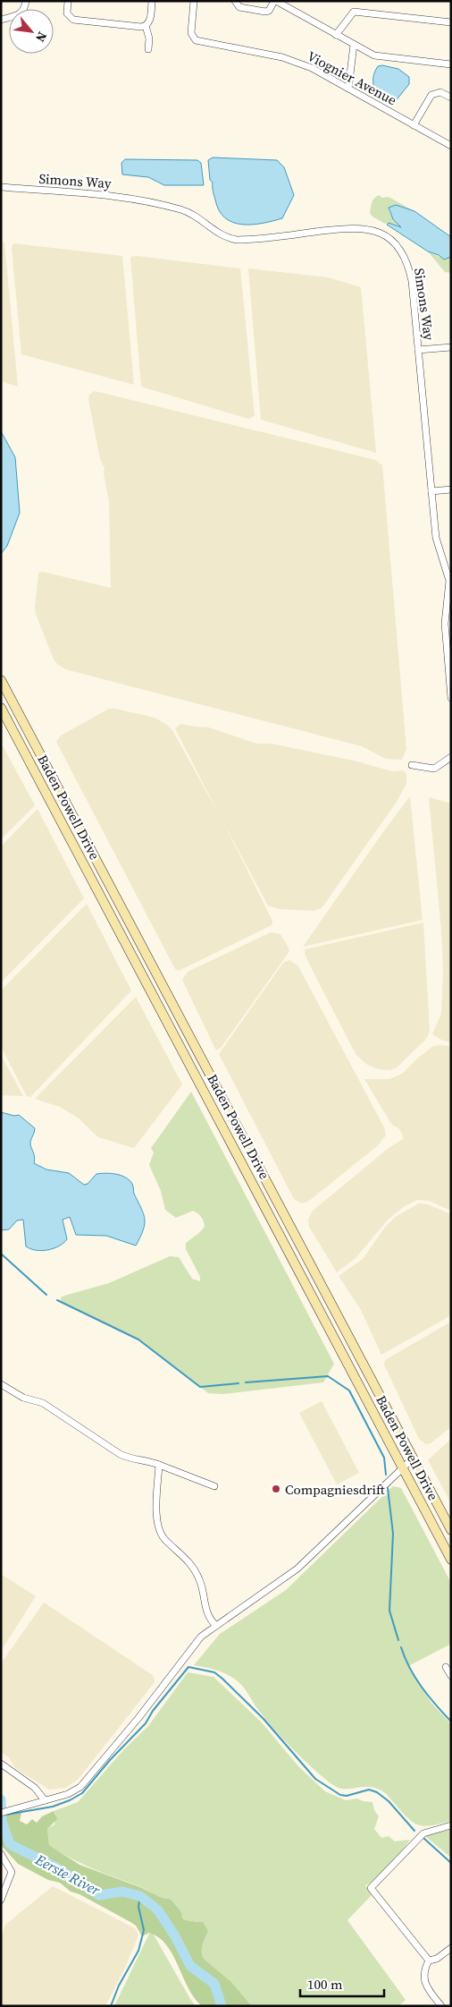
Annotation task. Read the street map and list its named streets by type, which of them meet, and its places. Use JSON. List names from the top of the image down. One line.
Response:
{"streets":{"main road":["Baden Powell Drive"],"street":["Viognier Avenue","Simons Way"]},"water":["Eerste River"],"places":["Compagniesdrift"],"scale_bar":"100 m","north":"bottom right"}
